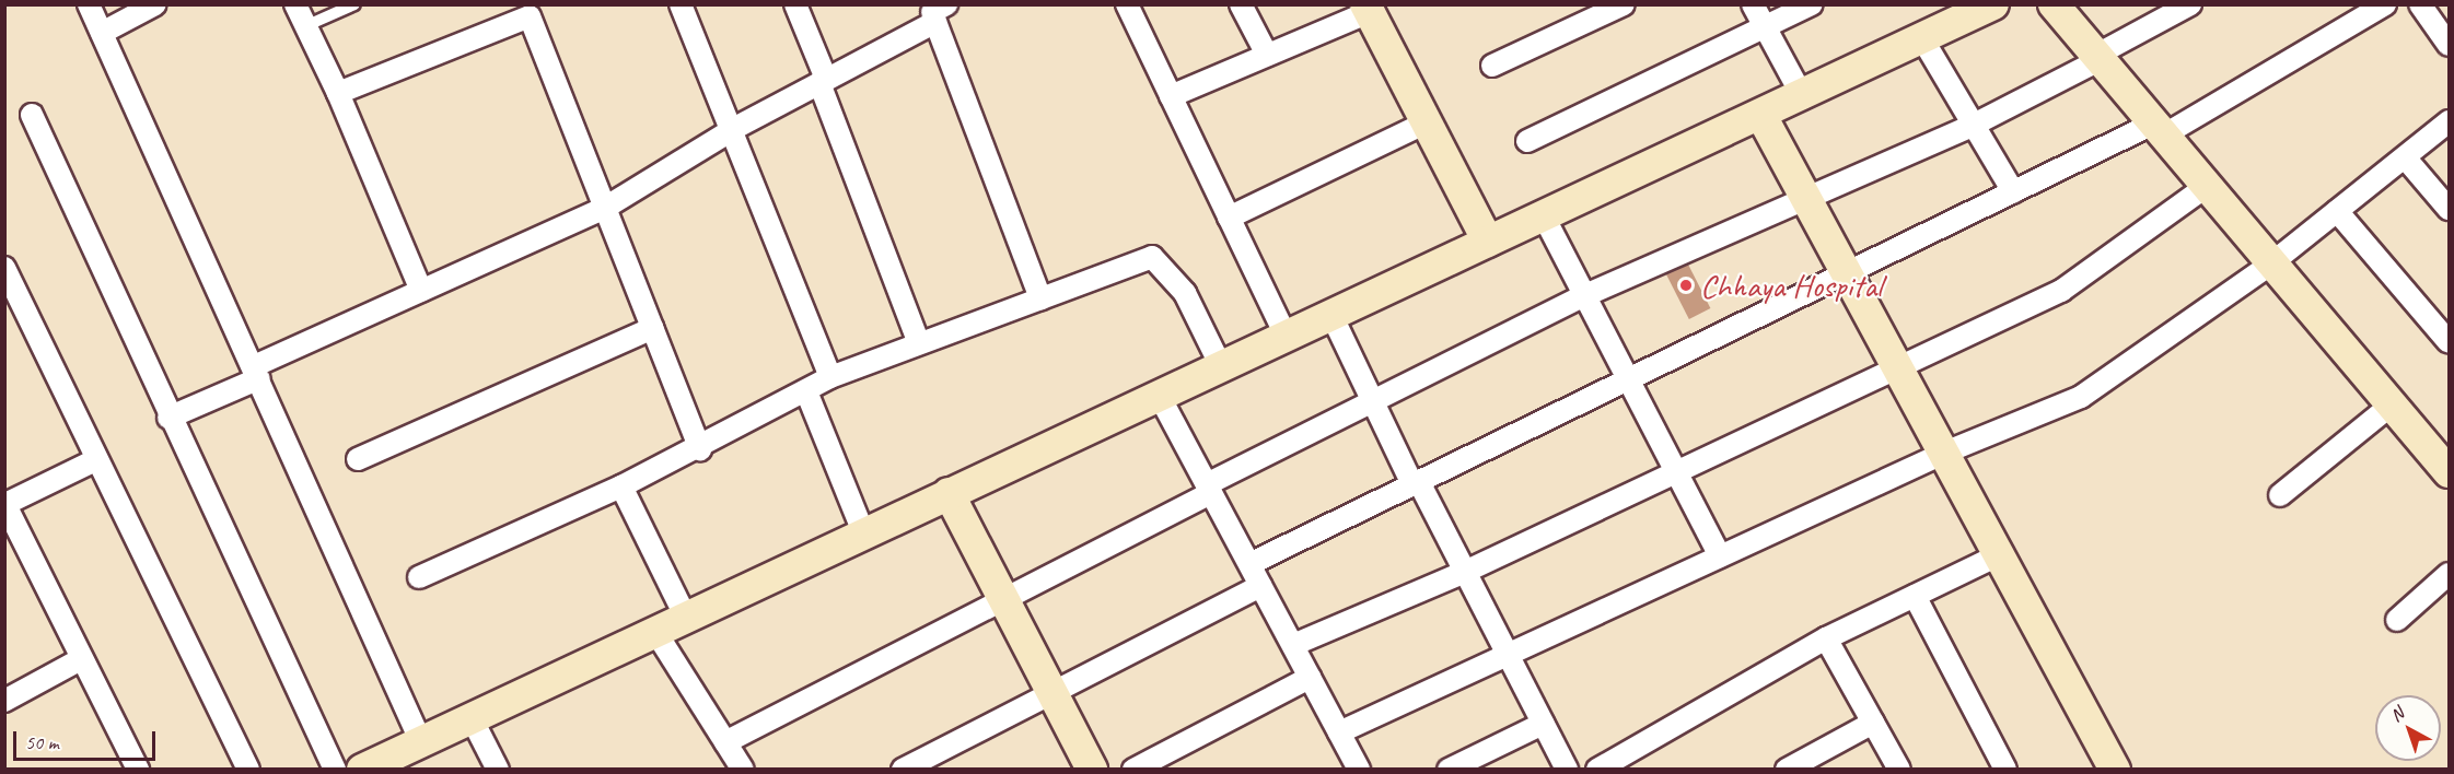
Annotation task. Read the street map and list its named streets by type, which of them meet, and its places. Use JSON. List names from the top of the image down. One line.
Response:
{"places":["Chhaya Hospital"],"scale_bar":"50 m","north":"top left"}
